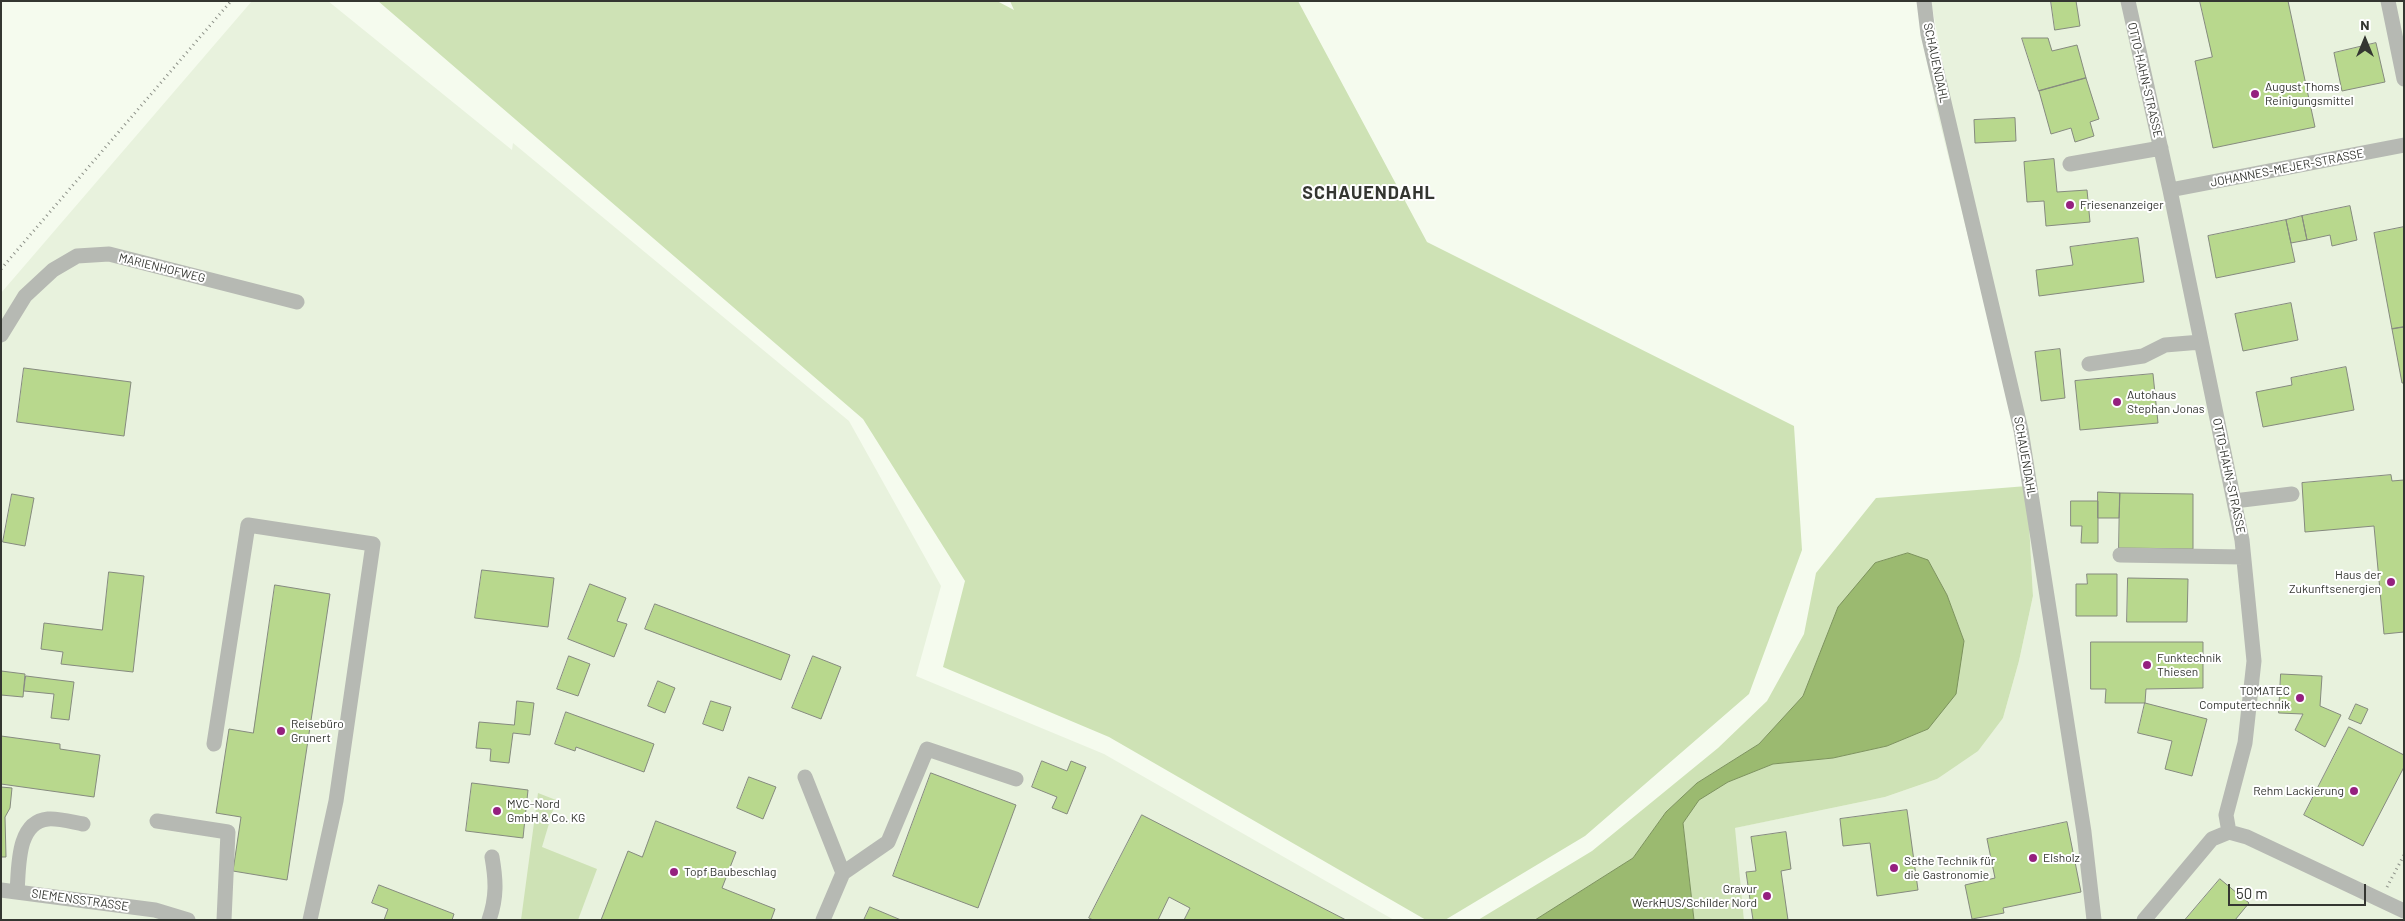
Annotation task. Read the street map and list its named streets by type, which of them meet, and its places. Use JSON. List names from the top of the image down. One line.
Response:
{"streets":{"street":["SCHAUENDAHL","OTTO-HAHN-STRASSE","JOHANNES-MEJER-STRASSE","MARIENHOFWEG","SIEMENSSTRASSE"]},"crossings":[["OTTO-HAHN-STRASSE","JOHANNES-MEJER-STRASSE"]],"districts":["SCHAUENDAHL"],"places":["August Thoms Reinigungsmittel","Friesenanzeiger","Autohaus Stephan Jonas","Haus der Zukunftsenergien","Funktechnik Thiesen","TOMATEC Computertechnik","Reisebüro Grunert","Rehm Lackierung","MVC-Nord GmbH & Co. KG","Elsholz","Sethe Technik für die Gastronomie","Topf Baubeschlag","Gravur WerkHUS/Schilder Nord"],"scale_bar":"50 m","north":"top"}
